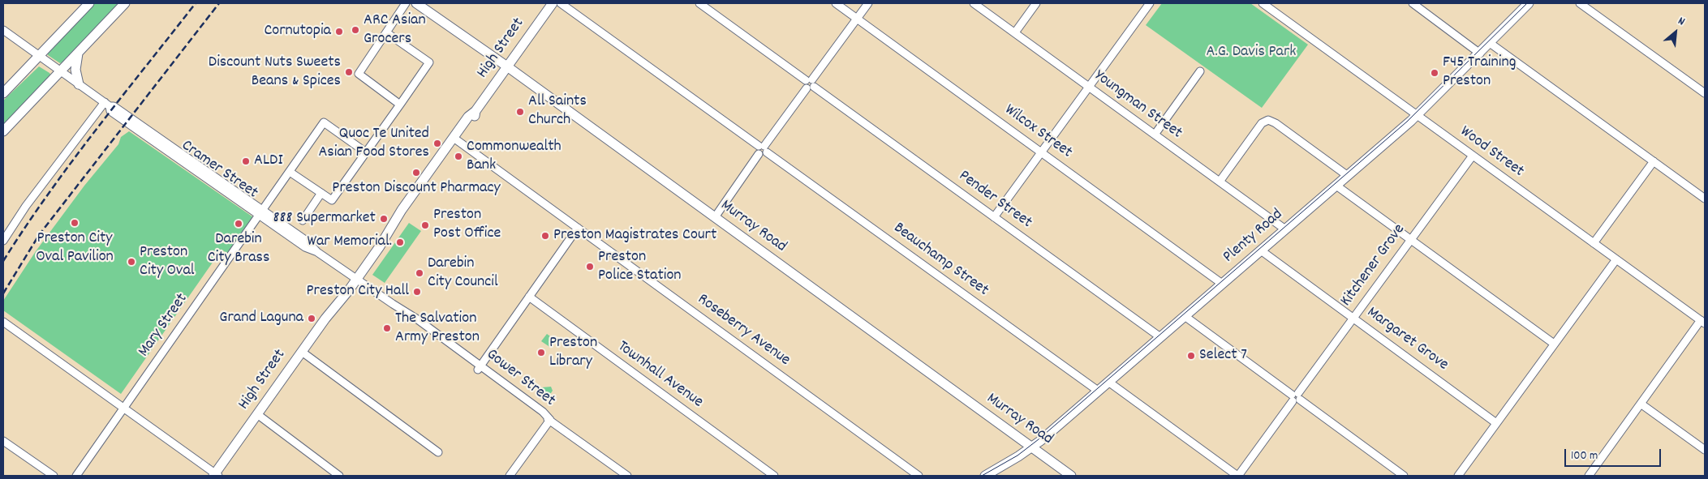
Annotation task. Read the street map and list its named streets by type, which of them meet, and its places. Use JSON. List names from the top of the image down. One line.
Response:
{"streets":{"main road":["High Street","Murray Road","Plenty Road"],"street":["Youngman Street","Wilcox Street","Wood Street","Cramer Street","Pender Street","Beauchamp Street","Kitchener Grove","Mary Street","Roseberry Avenue","Margaret Grove","Townhall Avenue","Gower Street"]},"crossings":[["High Street","Cramer Street"],["High Street","Murray Road"],["High Street","Roseberry Avenue"],["High Street","Gower Street"],["Youngman Street","Plenty Road"],["Wilcox Street","Plenty Road"],["Wood Street","Plenty Road"],["Wood Street","Kitchener Grove"],["Cramer Street","Mary Street"],["Cramer Street","Gower Street"],["Pender Street","Plenty Road"],["Murray Road","Plenty Road"],["Plenty Road","Beauchamp Street"],["Plenty Road","Margaret Grove"],["Kitchener Grove","Margaret Grove"]],"parks":["A.G. Davis Park"],"places":["ARC Asian Grocers","Cornutopia","Discount Nuts Sweets Beans & Spices","F45 Training Preston","All Saints Church","Quoc Te United Asian Food Stores","Commonwealth Bank","ALDI","Preston Discount Pharmacy","888 Supermarket","Preston City Oval Pavilion","Darebin City Brass","Preston Post Office","Preston Magistrates Court","War Memorial.","Preston City Oval","Preston Police Station","Darebin City Council","Preston City Hall","Grand Laguna","The Salvation Army Preston","Preston Library","Select 7"],"scale_bar":"100 m","north":"top right"}
